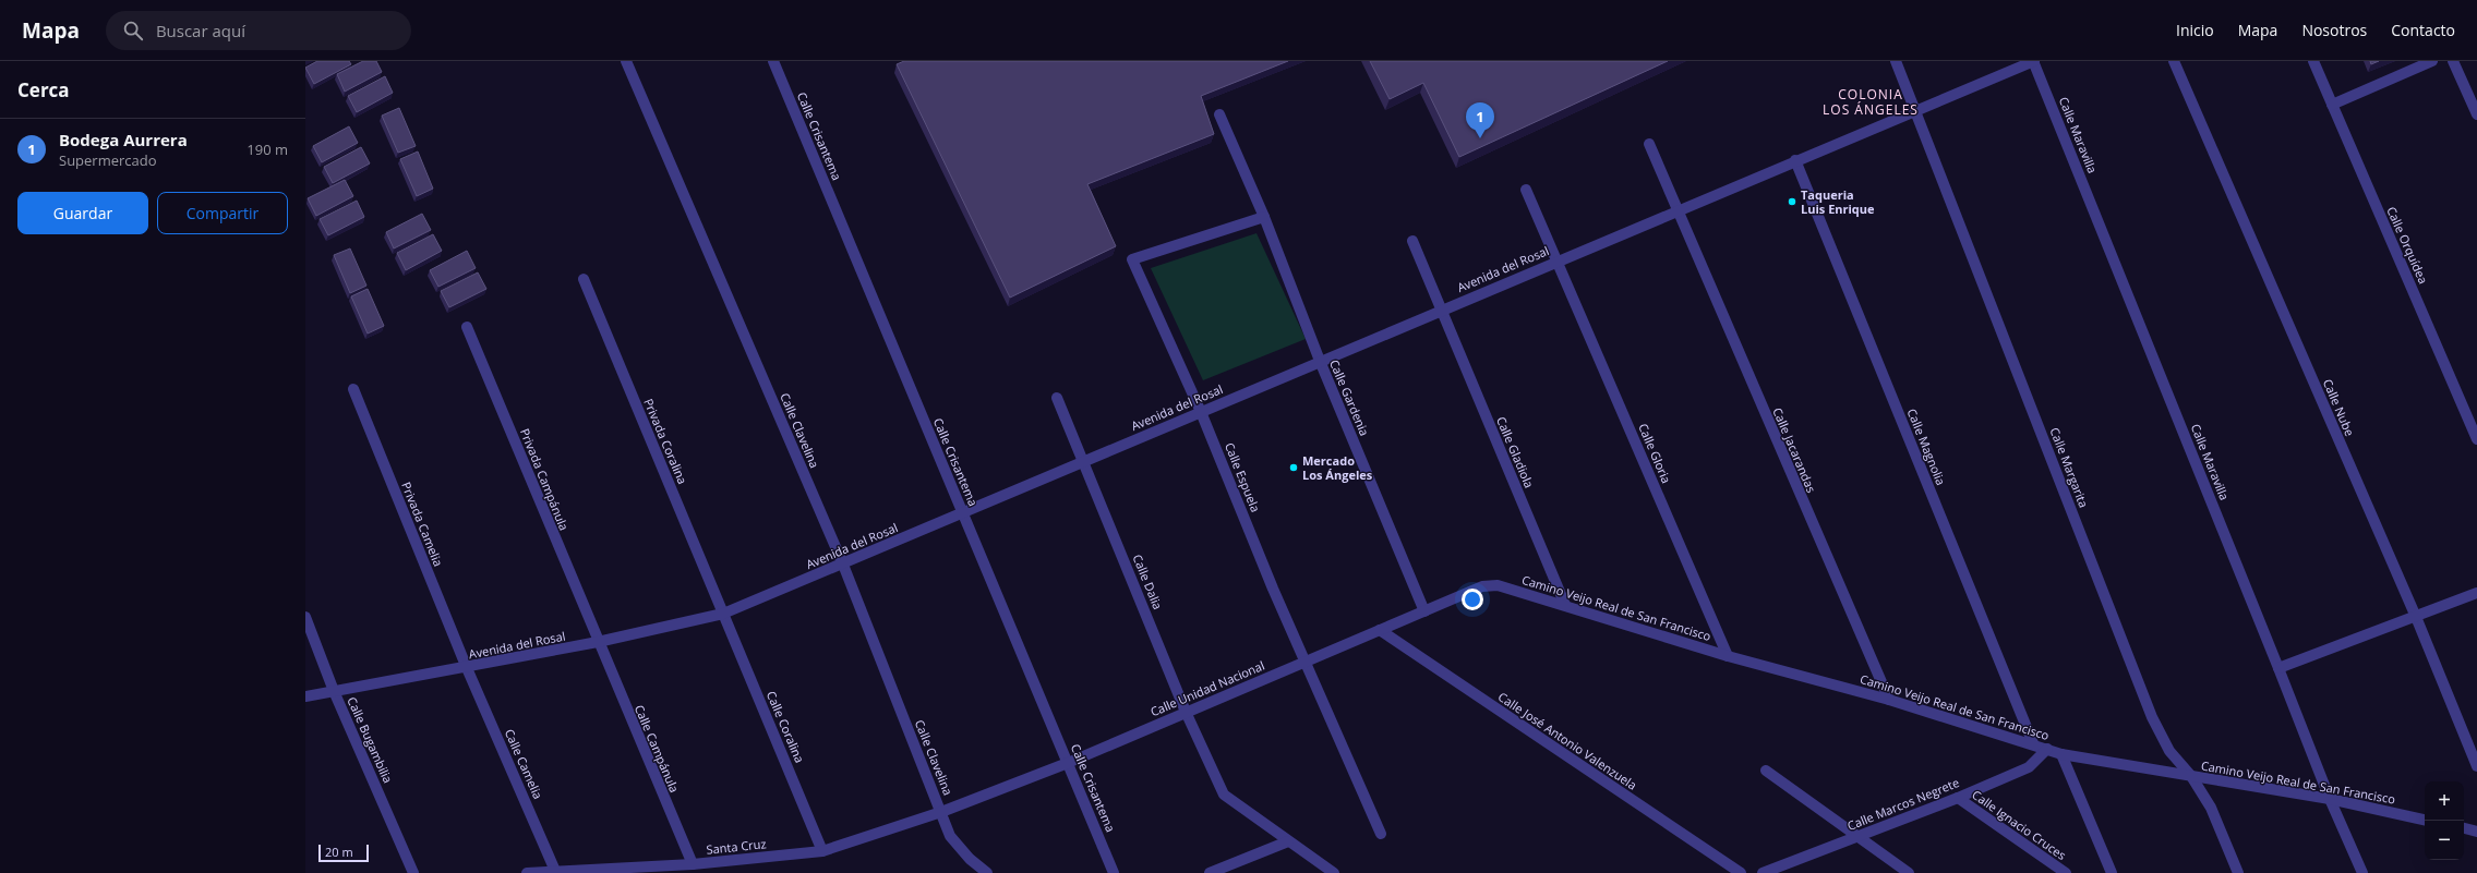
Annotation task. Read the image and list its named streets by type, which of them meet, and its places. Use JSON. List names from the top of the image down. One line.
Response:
{"streets":{"street":["Calle Maravilla","Calle Crisantema","Calle Orquídea","Avenida del Rosal","Calle Gardenia","Calle Nube","Calle Clavelina","Privada Coralina","Calle Magnolia","Calle Jacarandas","Calle Gladiola","Calle Gloria","Calle Margarita","Calle Espuela","Privada Campánula","Privada Camelia","Calle Dalia","Camino Veijo Real de San Francisco","Calle Unidad Nacional","Calle Coralina","Calle Bugambilia","Calle José Antonio Valenzuela","Calle Campánula","Calle Camelia","Calle Marcos Negrete","Calle Ignacio Cruces","Santa Cruz"]},"crossings":[["Calle Maravilla","Avenida del Rosal"],["Calle Maravilla","Camino Veijo Real de San Francisco"],["Calle Crisantema","Avenida del Rosal"],["Calle Crisantema","Calle Unidad Nacional"],["Avenida del Rosal","Calle Gardenia"],["Avenida del Rosal","Calle Clavelina"],["Avenida del Rosal","Privada Coralina"],["Avenida del Rosal","Calle Magnolia"],["Avenida del Rosal","Calle Jacarandas"],["Avenida del Rosal","Calle Gladiola"],["Avenida del Rosal","Calle Gloria"],["Avenida del Rosal","Calle Margarita"],["Avenida del Rosal","Calle Espuela"],["Avenida del Rosal","Privada Campánula"],["Avenida del Rosal","Privada Camelia"],["Avenida del Rosal","Calle Dalia"],["Avenida del Rosal","Calle Coralina"],["Avenida del Rosal","Calle Bugambilia"],["Avenida del Rosal","Calle Campánula"],["Avenida del Rosal","Calle Camelia"],["Calle Gardenia","Calle Espuela"],["Calle Gardenia","Calle Unidad Nacional"],["Calle Clavelina","Calle Unidad Nacional"],["Calle Clavelina","Santa Cruz"],["Privada Coralina","Calle Coralina"],["Calle Magnolia","Camino Veijo Real de San Francisco"],["Calle Jacarandas","Camino Veijo Real de San Francisco"],["Calle Gladiola","Camino Veijo Real de San Francisco"],["Calle Gloria","Camino Veijo Real de San Francisco"],["Calle Margarita","Camino Veijo Real de San Francisco"],["Calle Espuela","Calle Unidad Nacional"],["Privada Campánula","Calle Campánula"],["Privada Camelia","Calle Camelia"],["Calle Dalia","Calle Unidad Nacional"],["Camino Veijo Real de San Francisco","Calle Unidad Nacional"],["Camino Veijo Real de San Francisco","Calle Marcos Negrete"],["Calle Unidad Nacional","Calle José Antonio Valenzuela"],["Calle Unidad Nacional","Santa Cruz"],["Calle Coralina","Santa Cruz"],["Calle Campánula","Santa Cruz"],["Calle Camelia","Santa Cruz"],["Calle Marcos Negrete","Calle Ignacio Cruces"]],"districts":["COLONIA LOS ÁNGELES"],"places":["Taqueria Luis Enrique","Mercado Los Ángeles"],"scale_bar":"20 m","page":{"header":"Mapa","search":"Buscar aquí","nav":["Inicio","Mapa","Nosotros","Contacto"],"heading":"Cerca","pins":"1","list":[{"mark":"1","name":"Bodega Aurrera","note":"Supermercado","value":"190 m"}],"buttons":["Guardar","Compartir"],"map_buttons":["+","−"],"scale":"20 m"}}
